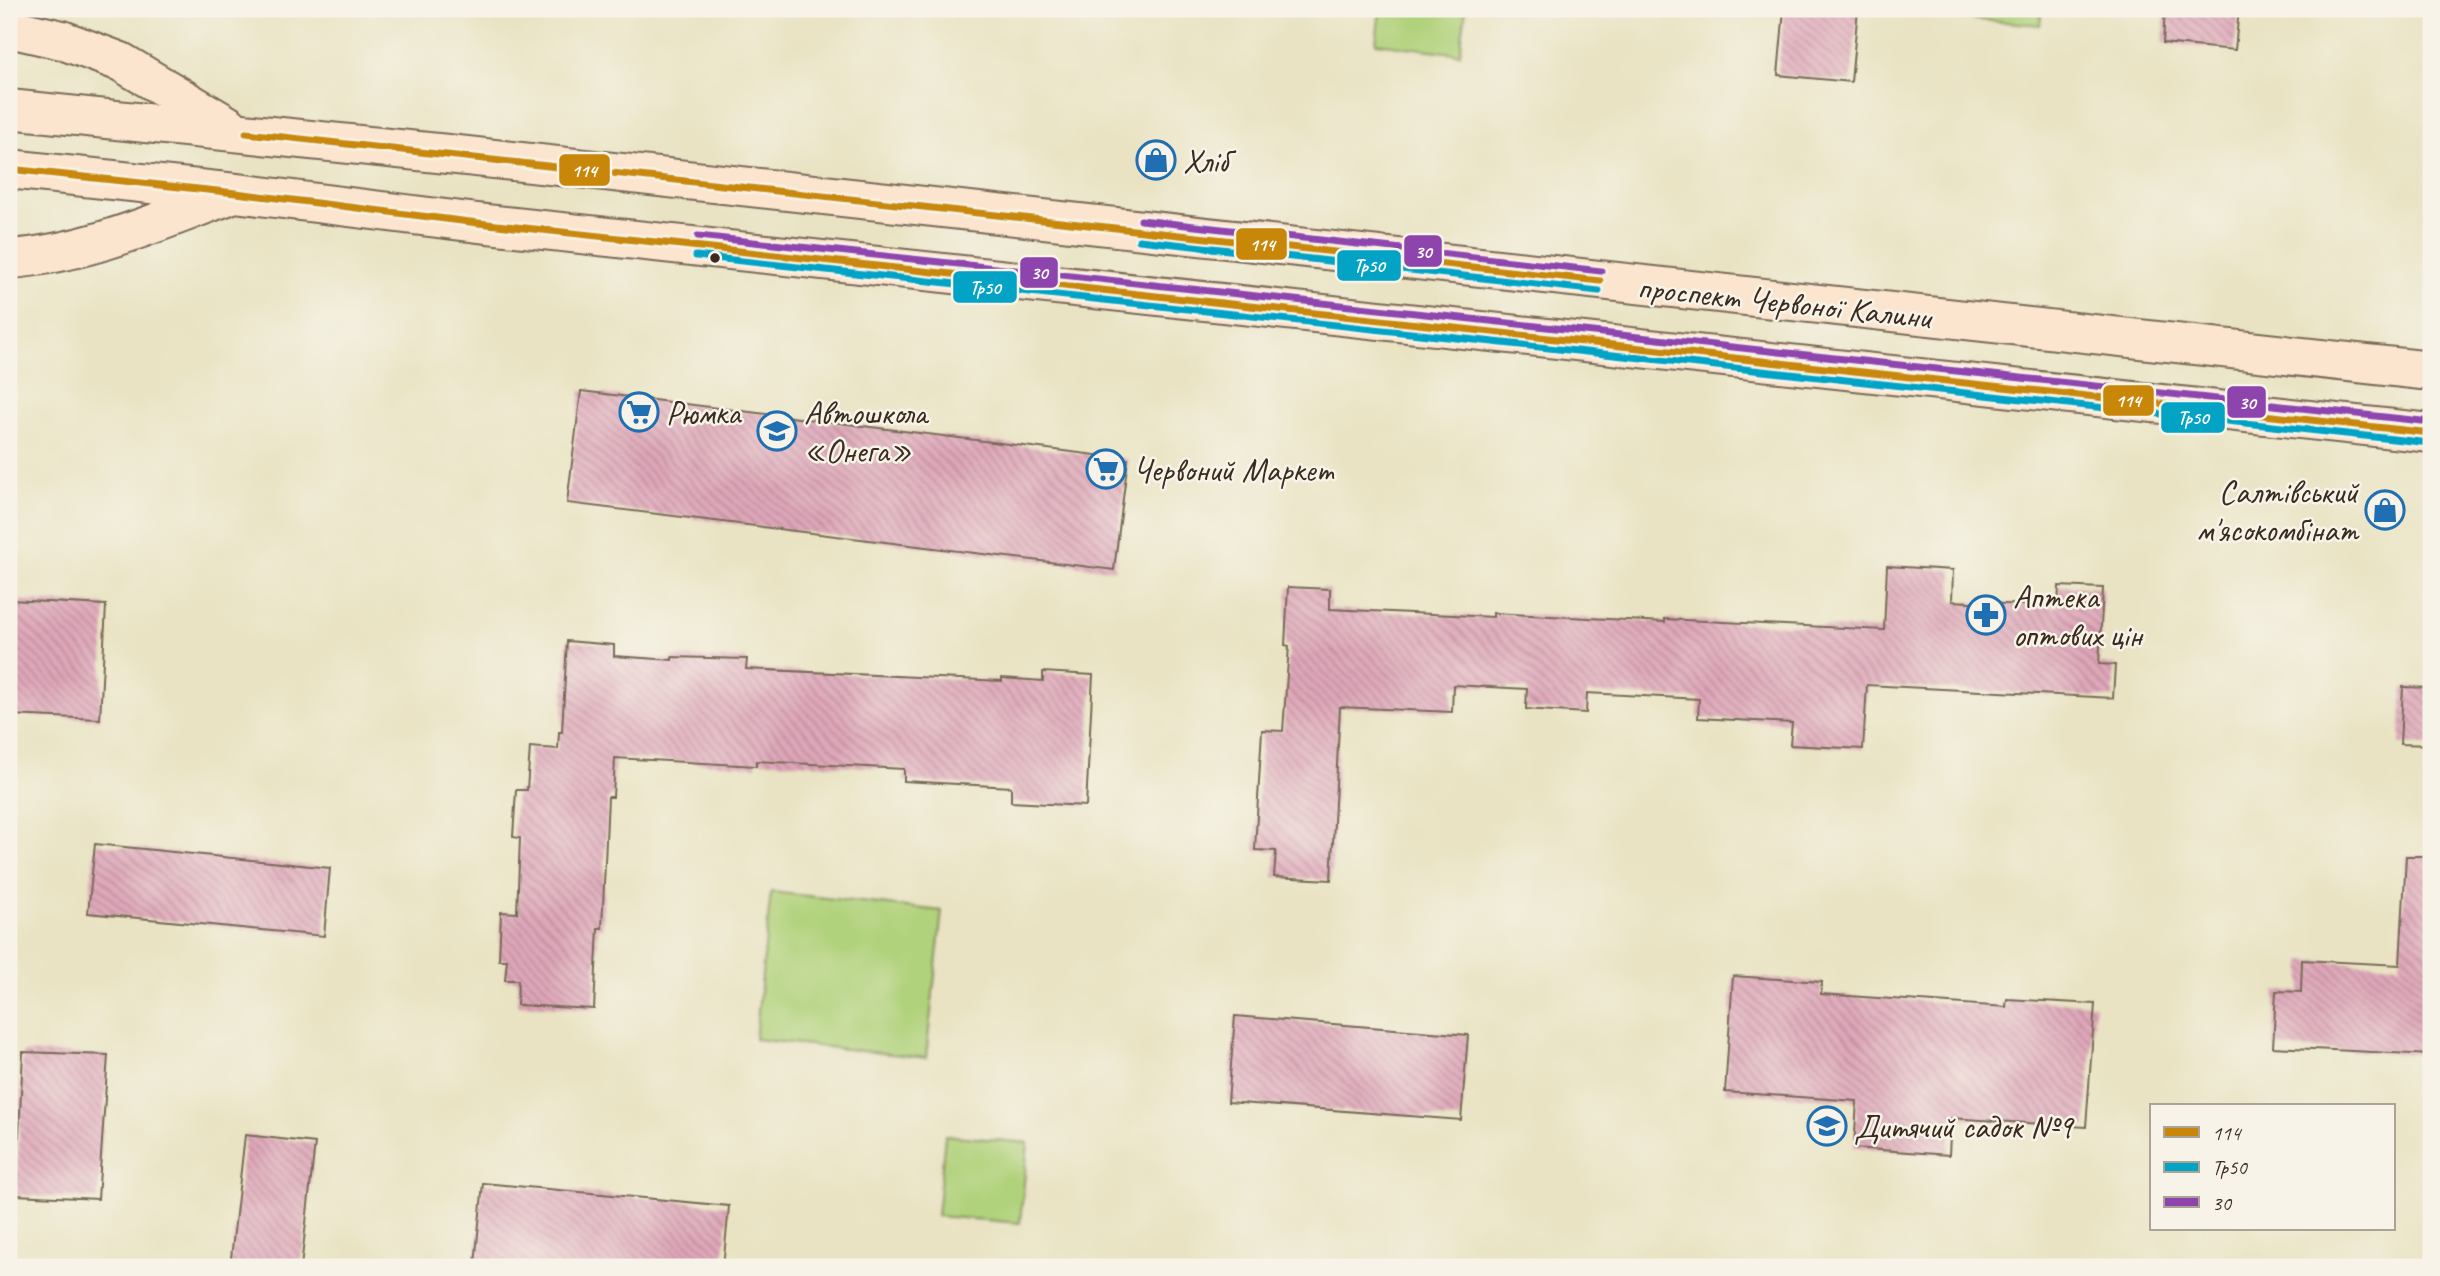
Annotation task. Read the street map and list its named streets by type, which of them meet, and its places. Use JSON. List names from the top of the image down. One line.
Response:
{"streets":{"main road":["проспект Червоної Калини"]},"places":{"shop":["Хліб","Салтівський м'ясокомбінат"],"supermarket":["Рюмка","Червоний Маркет"],"school or university":["Автошкола «Онега»","Дитячий садок №9"],"pharmacy":["Аптека оптових цін"]},"lines":["transit line 114","transit line 30","transit line Тр50"],"legend":["114","Тр50","30"]}
